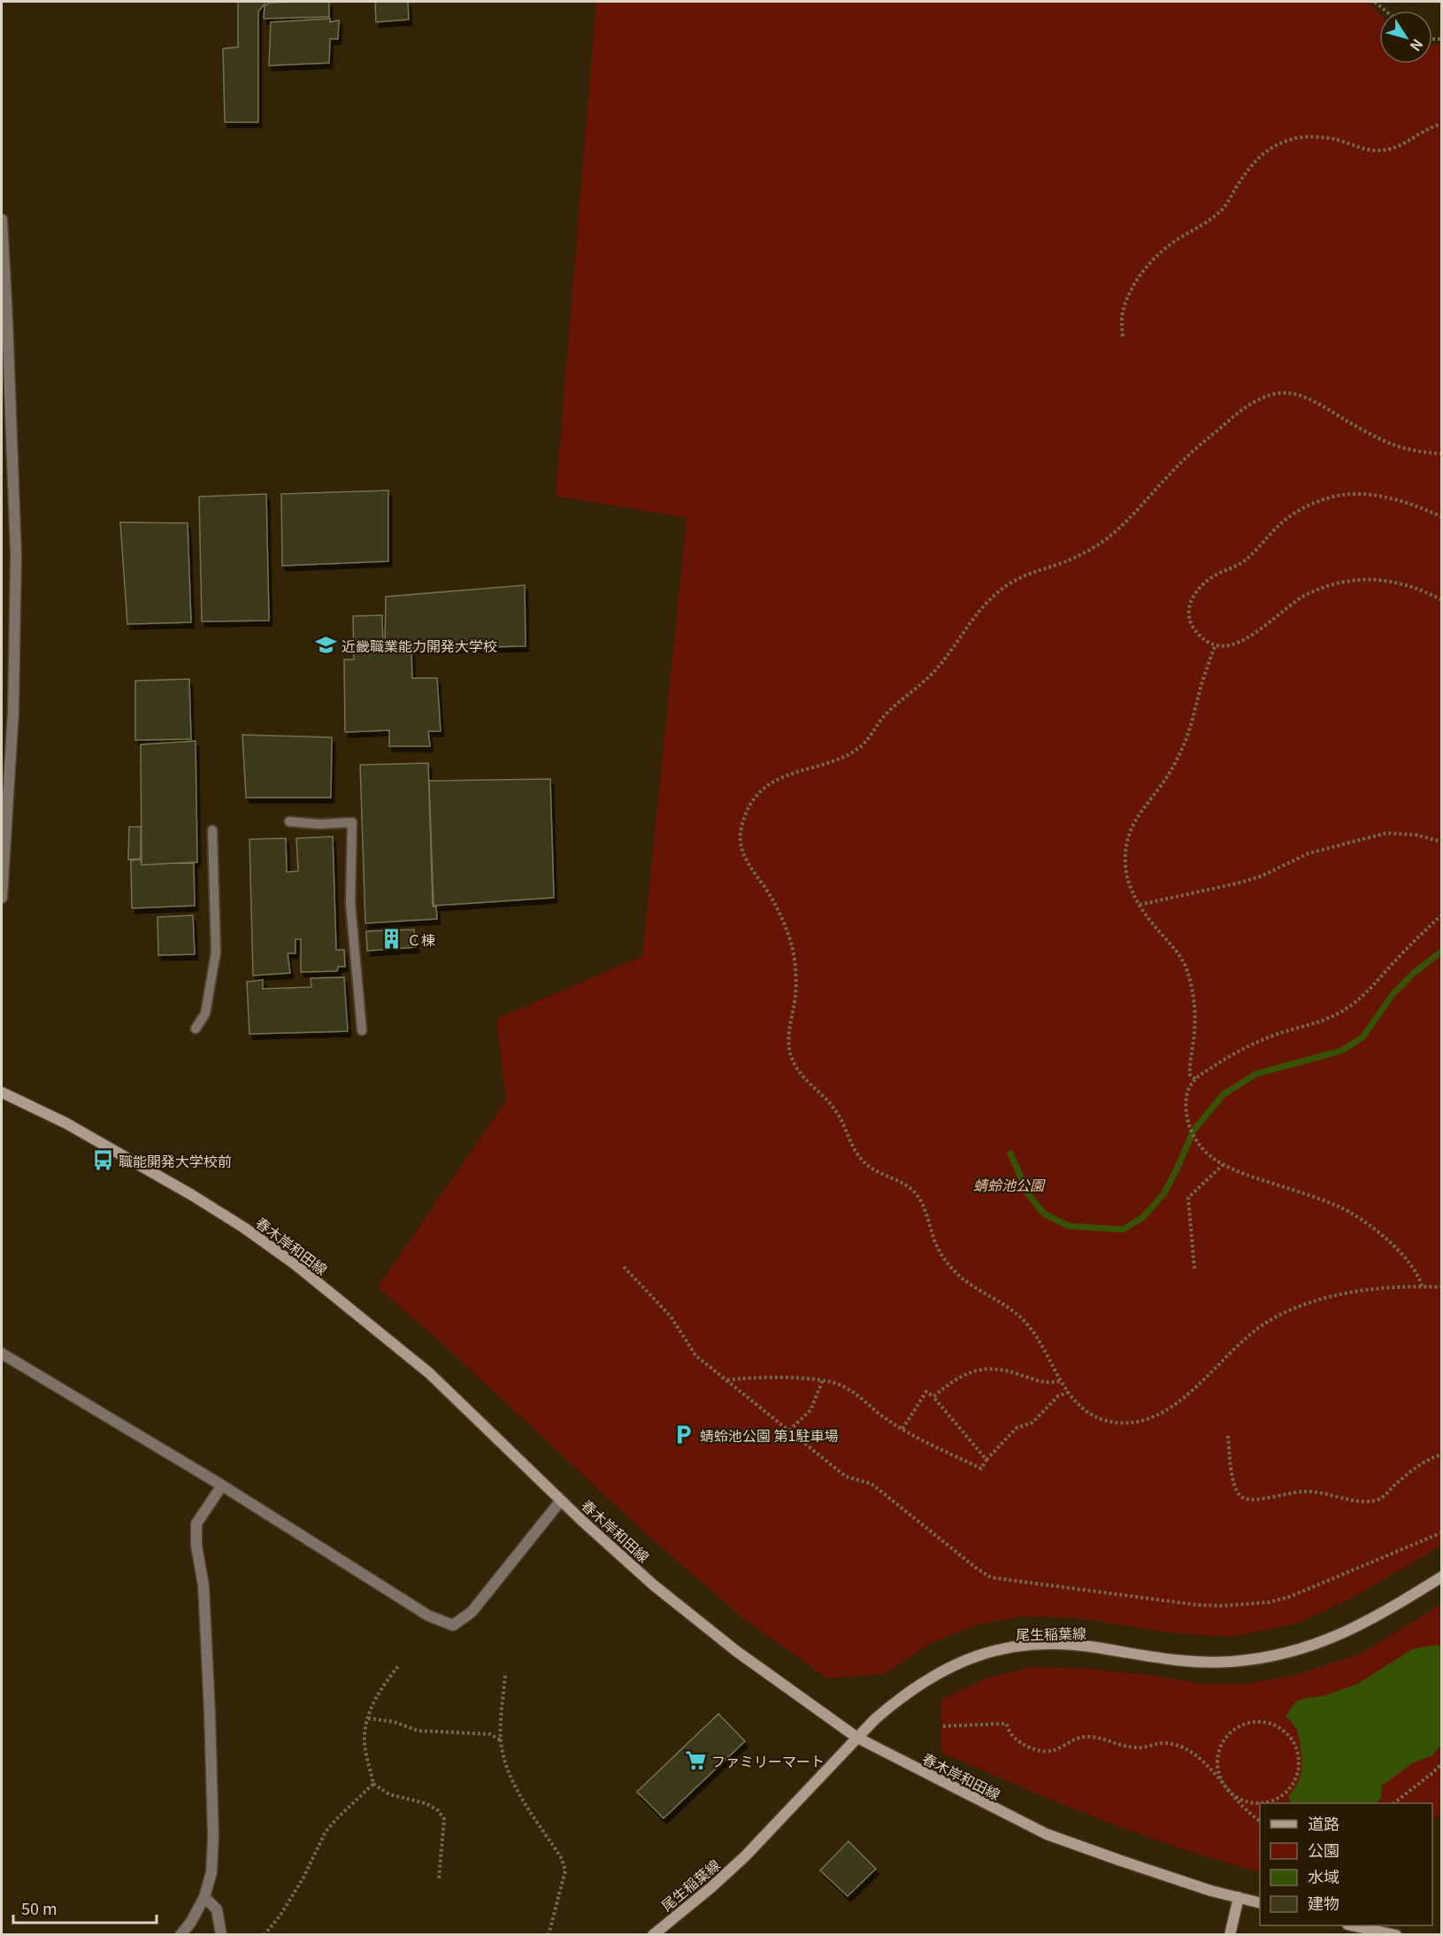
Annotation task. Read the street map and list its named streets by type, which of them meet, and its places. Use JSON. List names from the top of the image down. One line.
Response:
{"streets":{"main road":["春木岸和田線","尾生稲葉線"]},"crossings":[["春木岸和田線","尾生稲葉線"]],"parks":["蜻蛉池公園"],"places":{"school or university":["近畿職業能力開発大学校"],"building":["Ｃ棟"],"bus stop":["職能開発大学校前"],"parking":["蜻蛉池公園 第1駐車場"],"supermarket":["ファミリーマート"]},"legend":["道路","公園","水域","建物"],"scale_bar":"50 m","north":"bottom right"}
